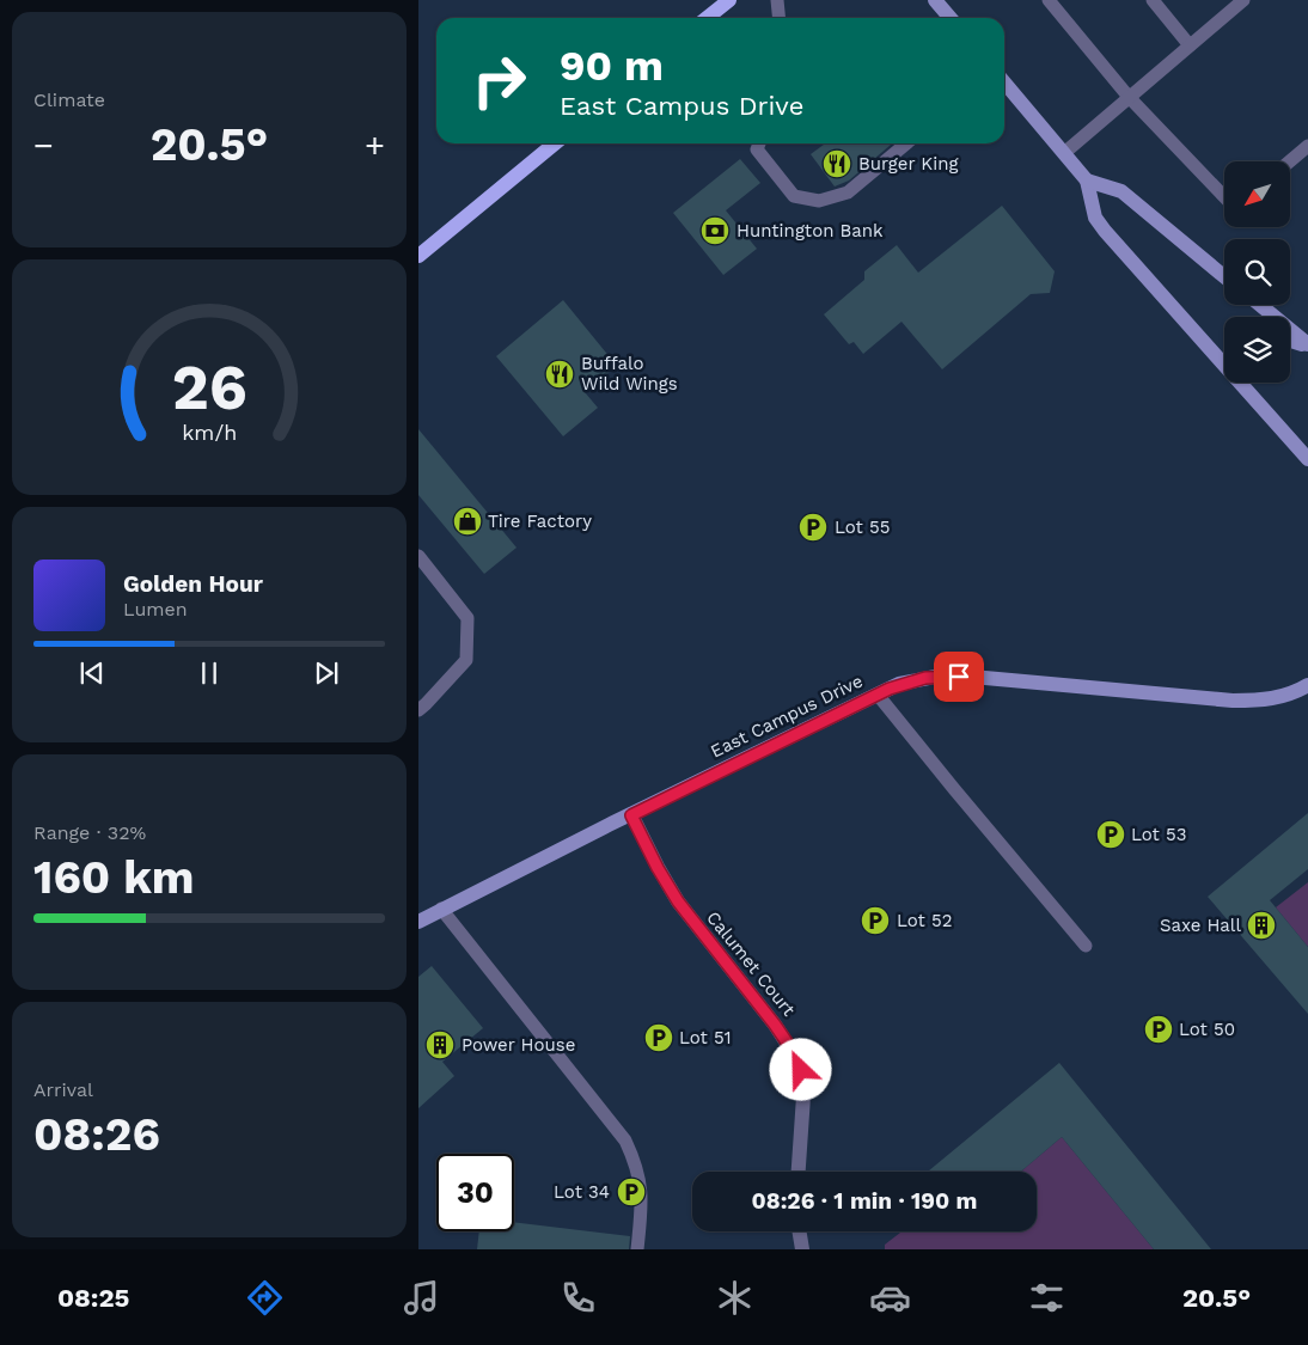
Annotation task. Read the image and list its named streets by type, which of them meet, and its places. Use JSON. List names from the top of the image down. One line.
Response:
{"streets":{"street":["East Campus Drive","Calumet Court"]},"crossings":[["East Campus Drive","Calumet Court"]],"places":{"restaurant":["Burger King","Buffalo Wild Wings"],"bank":["Huntington Bank"],"shop":["Tire Factory"],"parking":["Lot 55","Lot 53","Lot 52","Lot 50","Lot 51","Lot 34"],"building":["Saxe Hall","Power House"]},"north":"bottom left","page":{"tile":["Climate",["Range · 32%","160 km"],["Arrival","08:26"]],"turn":["90 m","East Campus Drive"],"heat":["−","20.5°","+"],"song":["Golden Hour","Lumen"],"limit":"30","trip":"08:26 · 1 min · 190 m","tabs":["08:25","20.5°"],"gauge":["26","km/h"]}}
